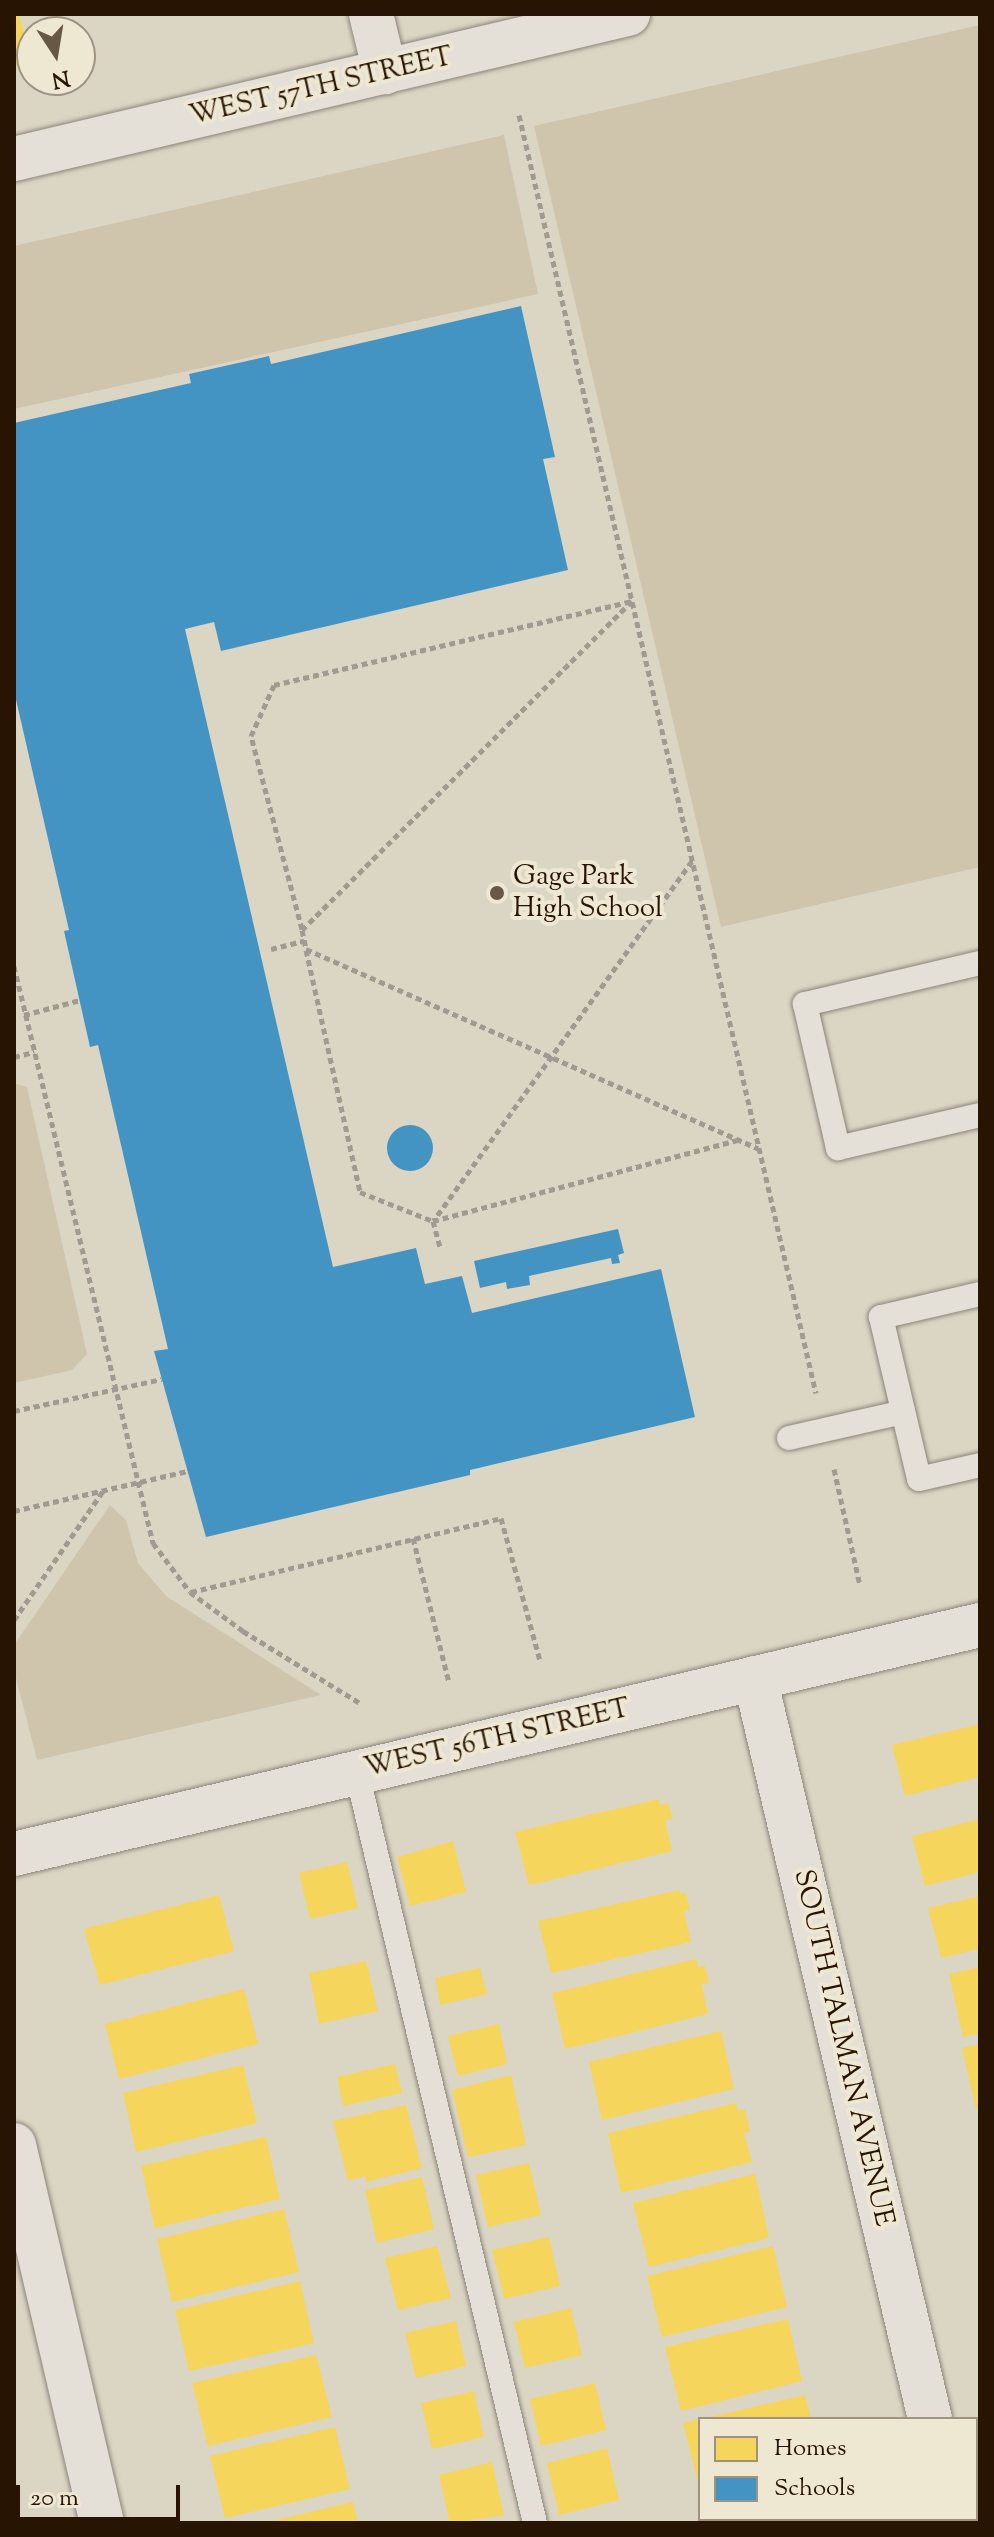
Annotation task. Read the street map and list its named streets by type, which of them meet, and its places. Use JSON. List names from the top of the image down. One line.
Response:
{"streets":{"street":["WEST 57TH STREET","WEST 56TH STREET","SOUTH TALMAN AVENUE"]},"crossings":[["WEST 56TH STREET","SOUTH TALMAN AVENUE"]],"places":["Gage Park High School"],"legend":["Homes","Schools"],"scale_bar":"20 m","north":"bottom"}
